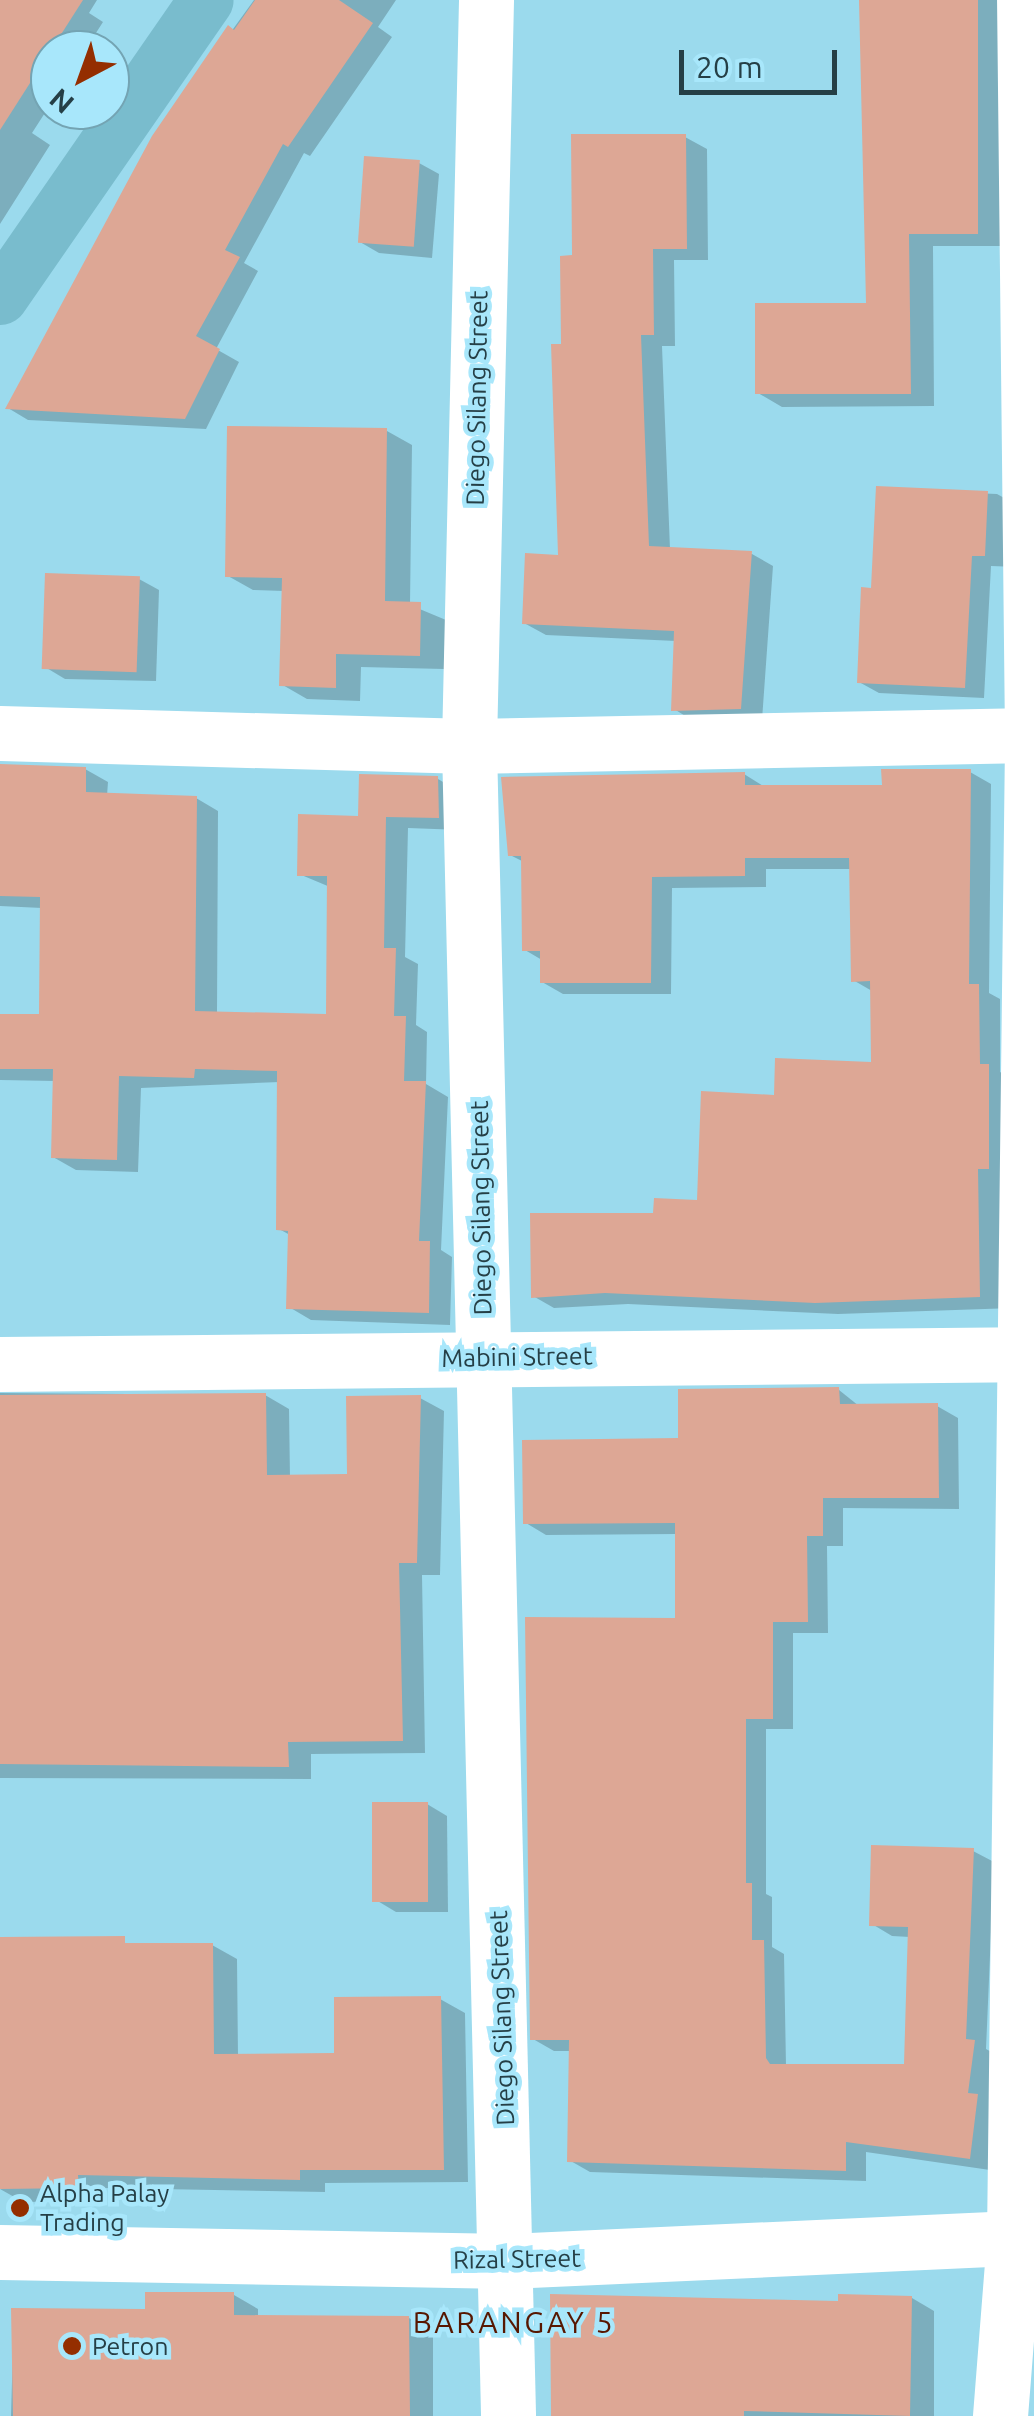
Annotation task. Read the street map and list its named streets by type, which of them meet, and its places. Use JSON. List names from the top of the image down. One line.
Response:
{"streets":{"street":["Diego Silang Street","Mabini Street","Rizal Street"]},"crossings":[["Diego Silang Street","Mabini Street"],["Diego Silang Street","Rizal Street"]],"districts":["BARANGAY 5"],"places":["Alpha Palay Trading","Petron"],"scale_bar":"20 m","north":"bottom left"}
